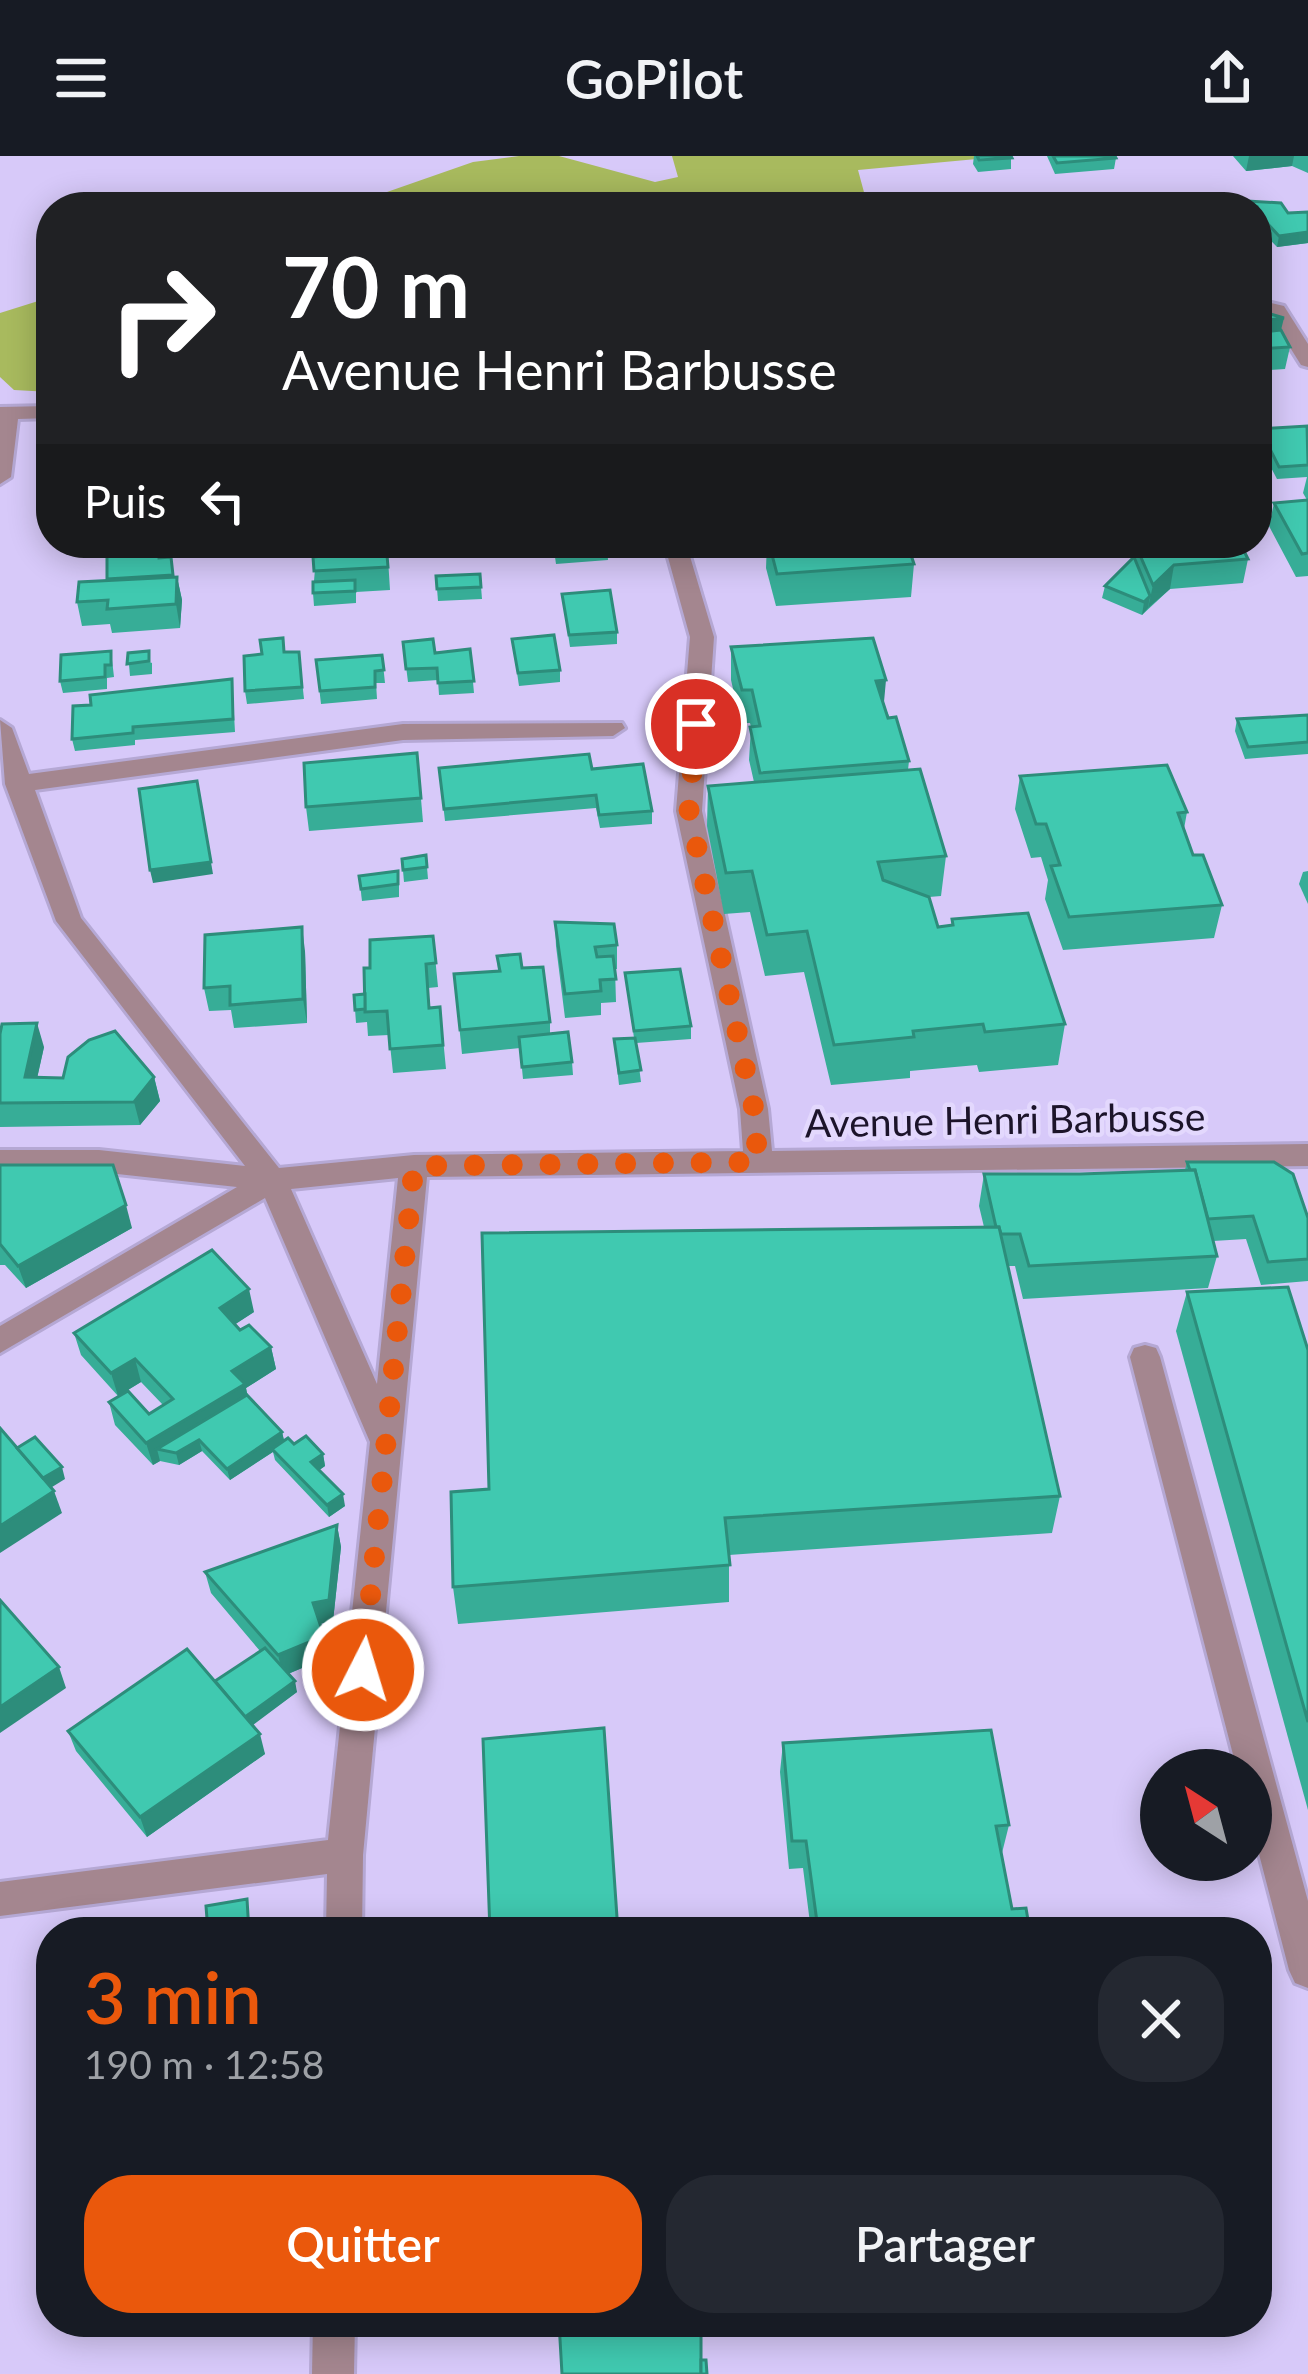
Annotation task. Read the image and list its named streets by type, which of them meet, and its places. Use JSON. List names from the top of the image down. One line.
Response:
{"streets":{"street":["Avenue Henri Barbusse"]},"north":"top left","page":{"header":"GoPilot","turn":["70 m","Avenue Henri Barbusse"],"then":"Puis","heading":["3 min","190 m · 12:58"],"buttons":["Quitter","Partager"]}}
